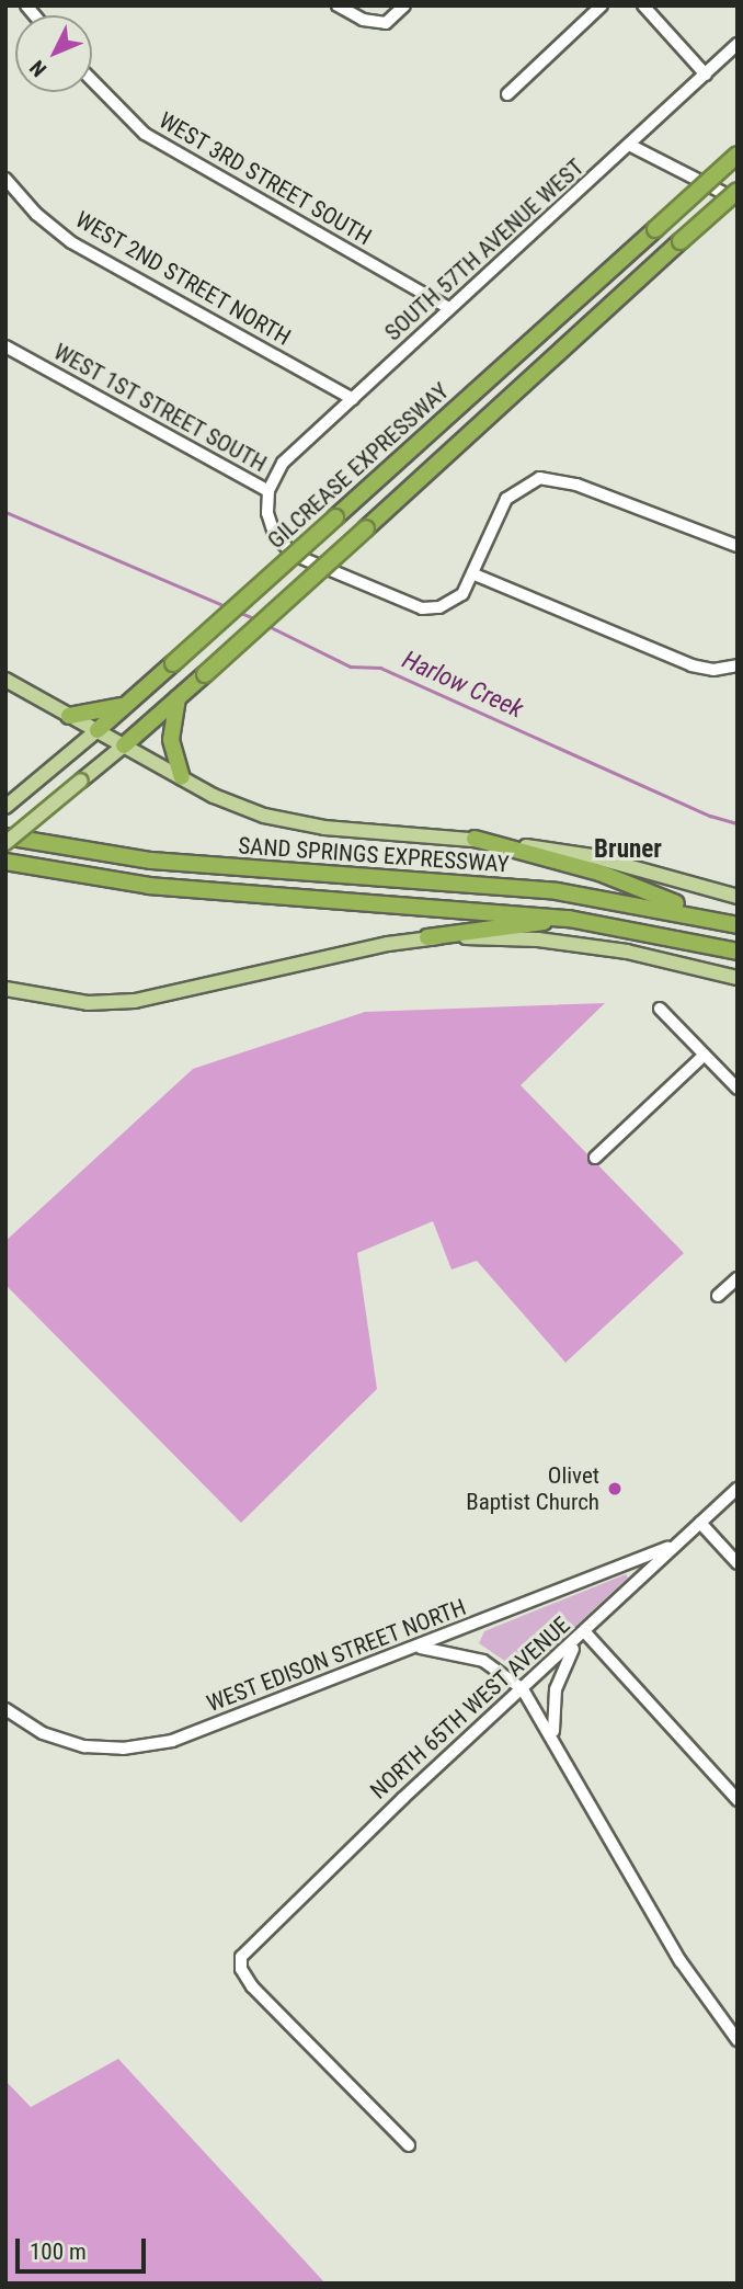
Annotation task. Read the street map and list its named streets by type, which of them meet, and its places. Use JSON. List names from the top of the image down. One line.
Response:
{"streets":{"highway":["GILCREASE EXPRESSWAY","SAND SPRINGS EXPRESSWAY"],"street":["WEST 3RD STREET SOUTH","SOUTH 57TH AVENUE WEST","WEST 2ND STREET NORTH","WEST 1ST STREET SOUTH","WEST EDISON STREET NORTH","NORTH 65TH WEST AVENUE"]},"crossings":[["WEST 3RD STREET SOUTH","SOUTH 57TH AVENUE WEST"],["SOUTH 57TH AVENUE WEST","WEST 2ND STREET NORTH"],["SOUTH 57TH AVENUE WEST","WEST 1ST STREET SOUTH"],["WEST EDISON STREET NORTH","NORTH 65TH WEST AVENUE"]],"districts":["Bruner"],"water":["Harlow Creek"],"places":["Olivet Baptist Church"],"scale_bar":"100 m","north":"bottom left"}
